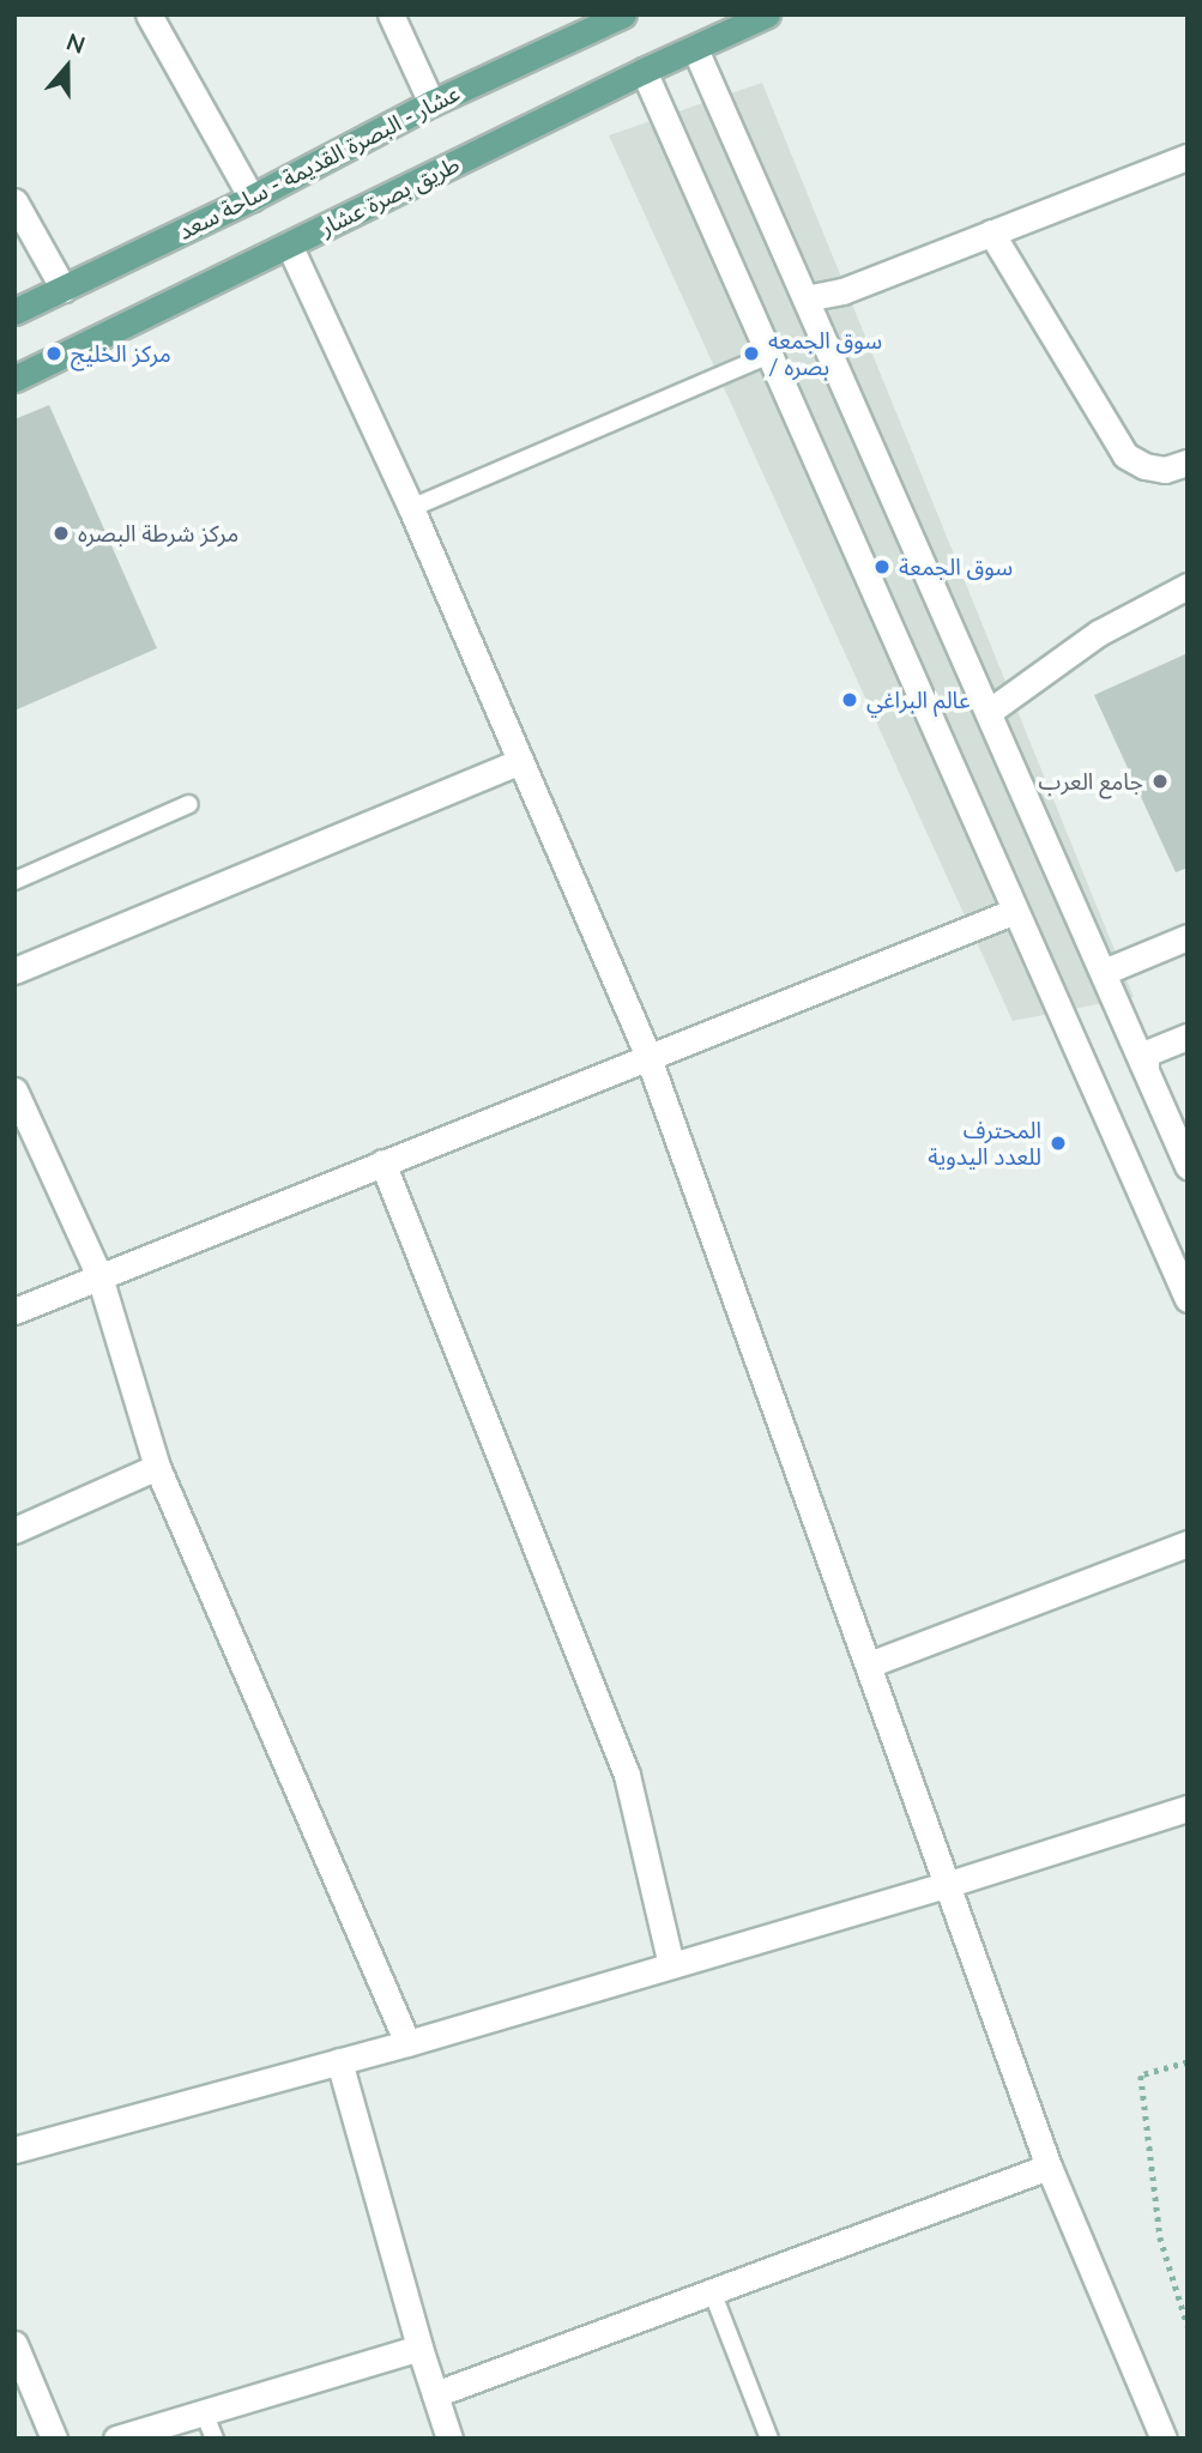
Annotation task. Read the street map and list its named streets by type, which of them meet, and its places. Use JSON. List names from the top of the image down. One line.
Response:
{"streets":{"main road":["عشار - البصرة القديمة - ساحة سعد","طريق بصرة عشار"]},"places":["مركز الخليج","سوق الجمعه / بصره","مركز شرطة البصره","سوق الجمعة","عالم البراغي","جامع العرب","المحترف للعدد اليدوية"],"north":"top"}
